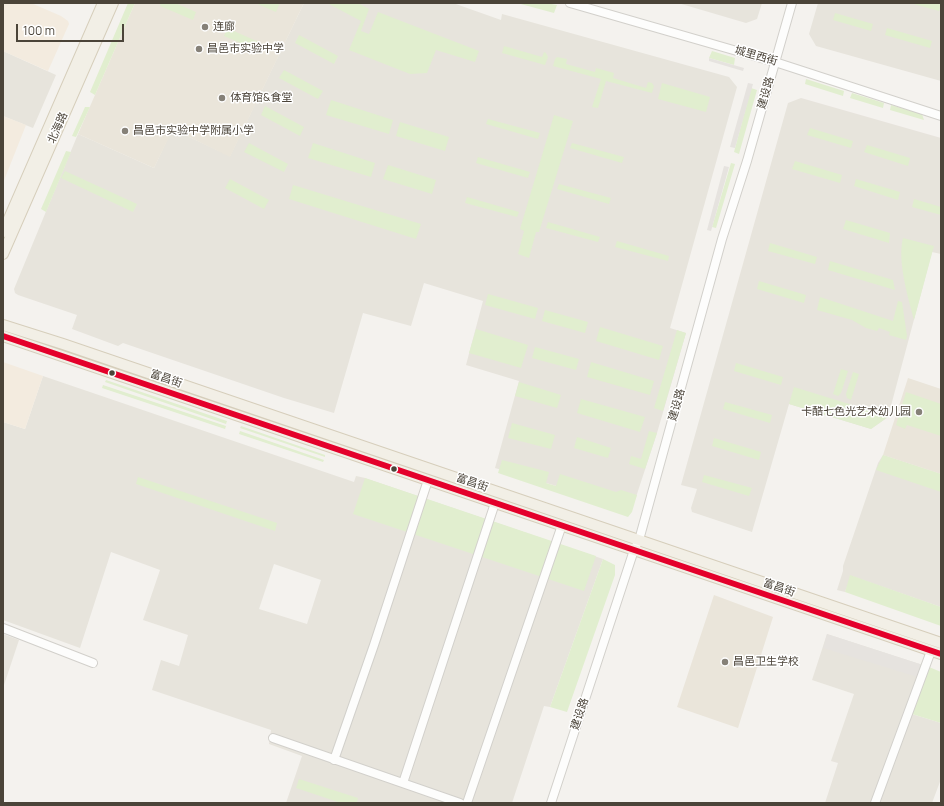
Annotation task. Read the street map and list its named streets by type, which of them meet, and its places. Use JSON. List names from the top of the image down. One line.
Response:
{"streets":{"main road":["北海路","富昌街"],"street":["城里西街","建设路"]},"crossings":[["城里西街","建设路"],["建设路","富昌街"]],"places":["连廊","昌邑市实验中学","体育馆&食堂","昌邑市实验中学附属小学","卡酷七色光艺术幼儿园","昌邑卫生学校"],"scale_bar":"100 m"}
